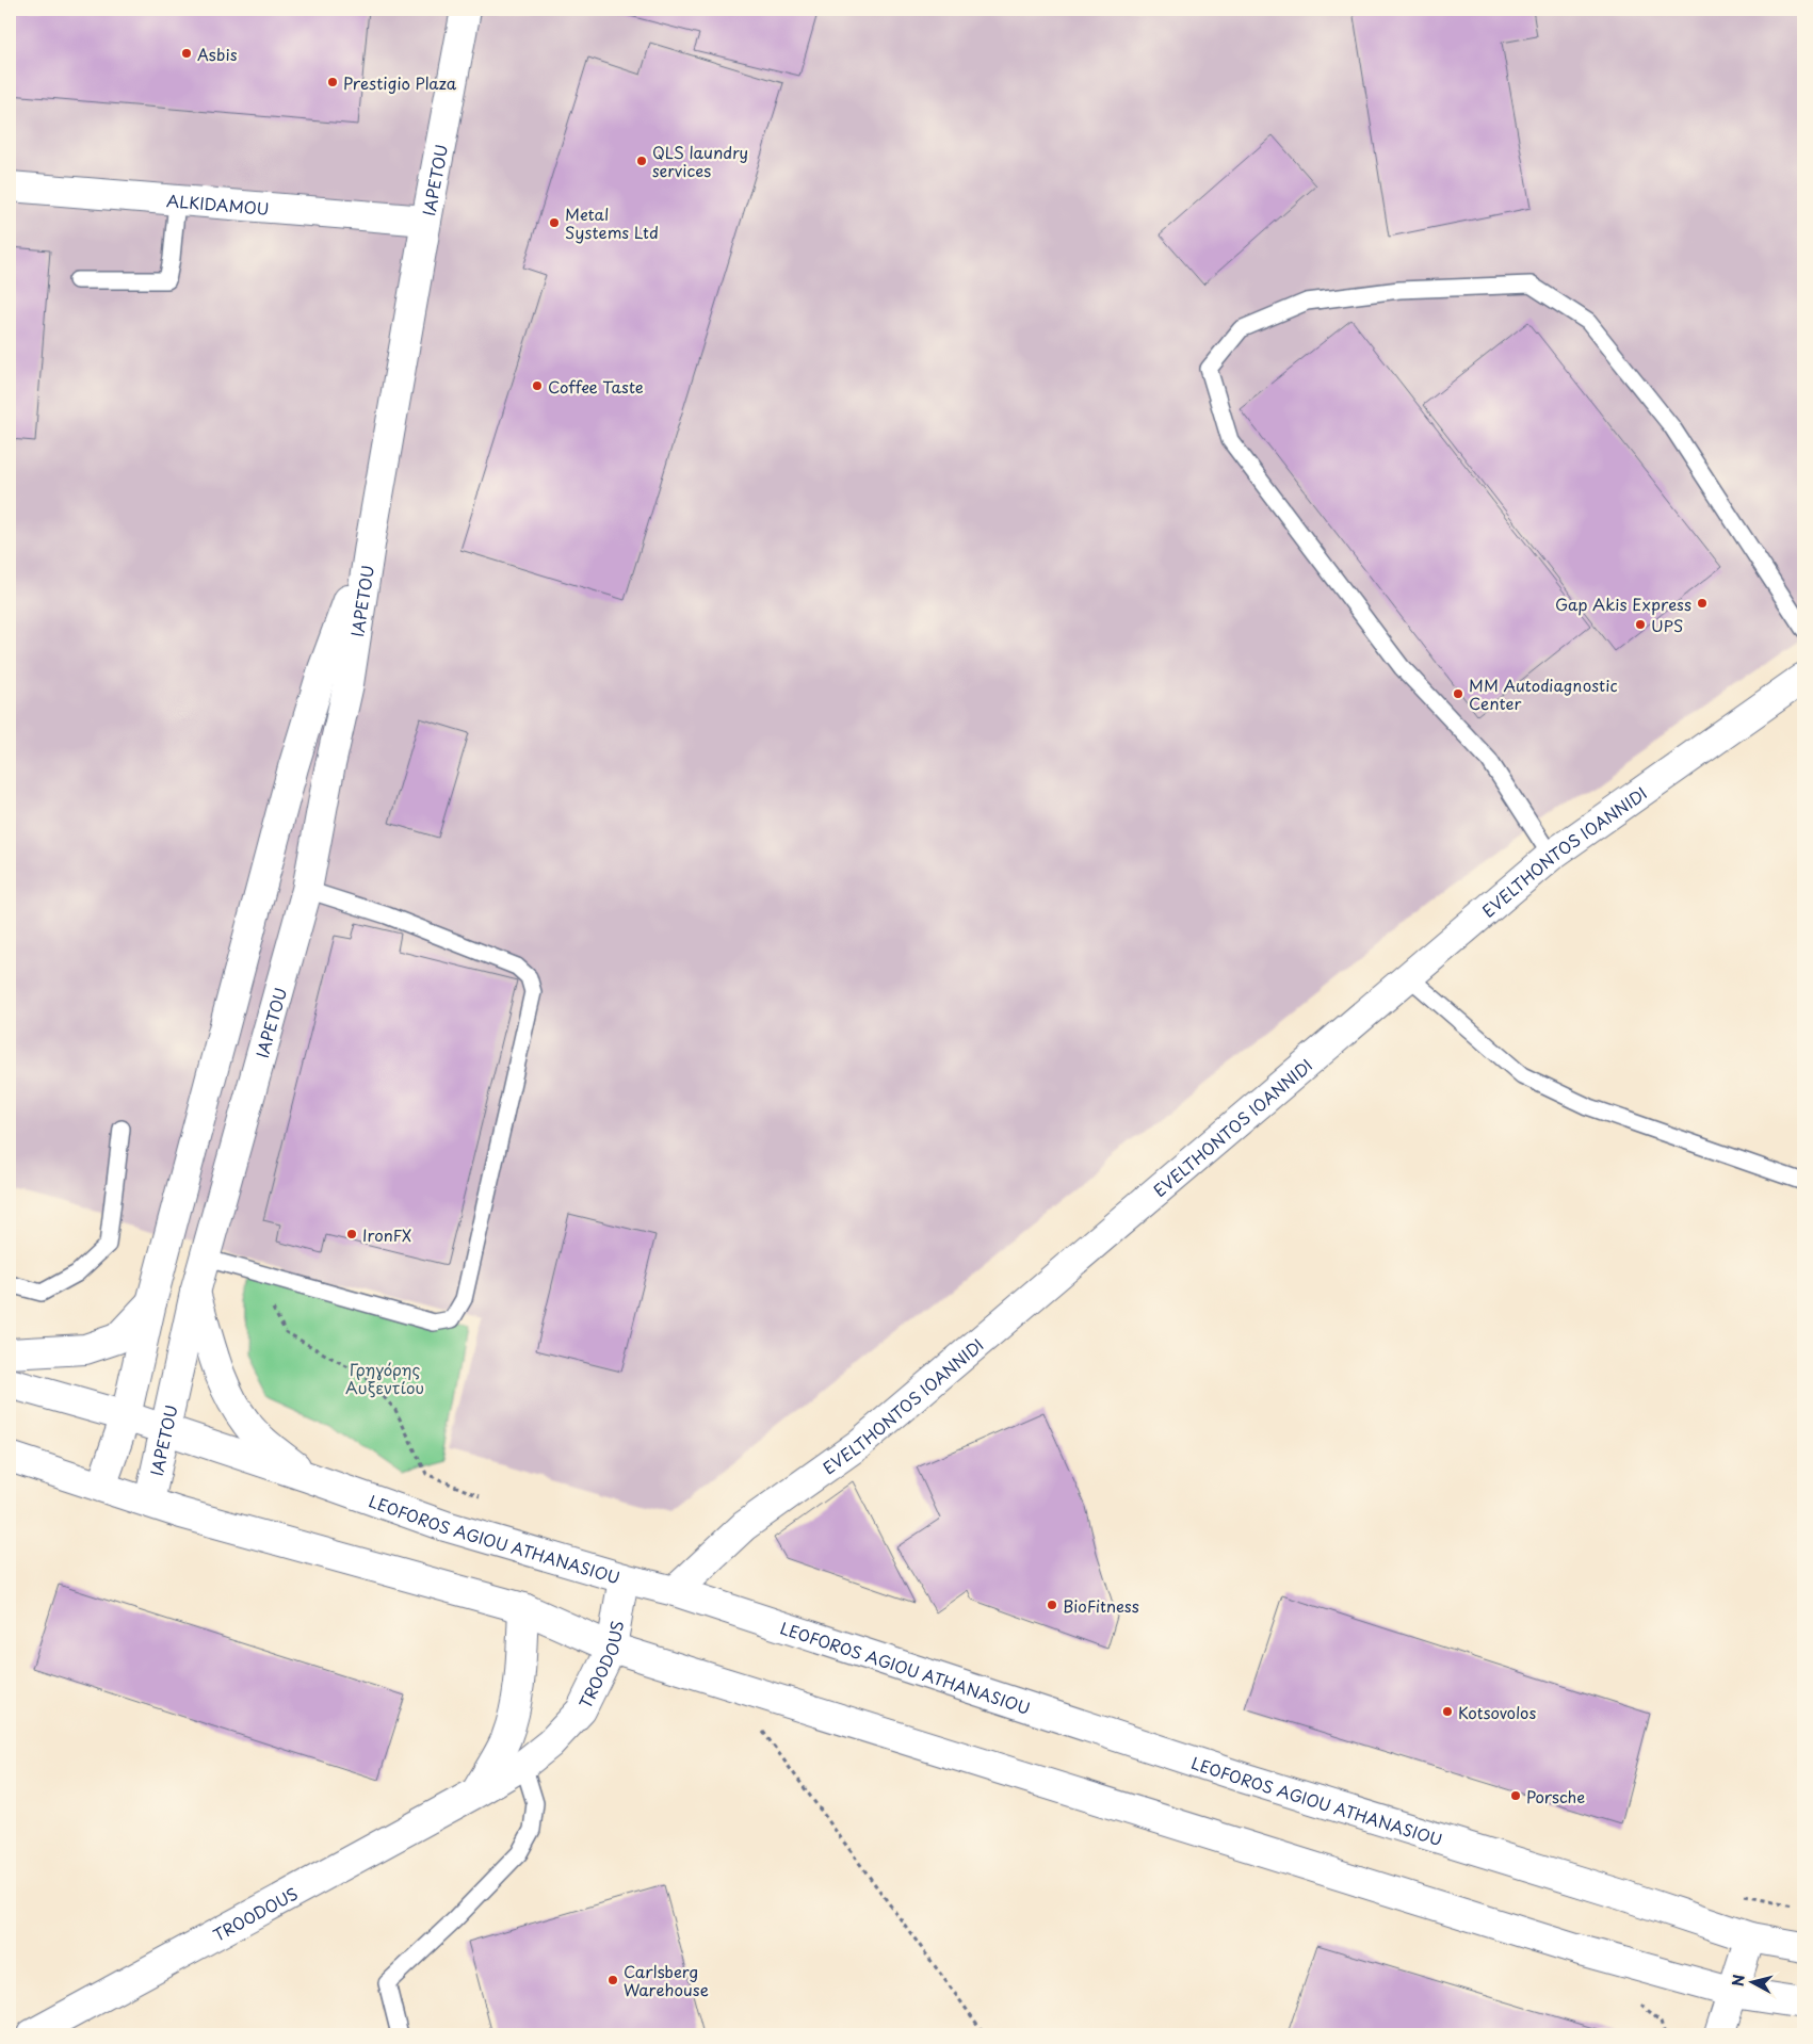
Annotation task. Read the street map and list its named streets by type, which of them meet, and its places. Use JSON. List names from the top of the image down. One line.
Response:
{"streets":{"street":["IAPETOU","ALKIDAMOU","EVELTHONTOS IOANNIDI","LEOFOROS AGIOU ATHANASIOU","TROODOUS"]},"crossings":[["IAPETOU","ALKIDAMOU"],["IAPETOU","LEOFOROS AGIOU ATHANASIOU"],["EVELTHONTOS IOANNIDI","LEOFOROS AGIOU ATHANASIOU"],["LEOFOROS AGIOU ATHANASIOU","TROODOUS"]],"parks":["Γρηγόρης Αυξεντίου"],"places":["Asbis","Prestigio Plaza","QLS laundry services","Metal Systems Ltd","Coffee Taste","Gap Akis Express","UPS","MM Autodiagnostic Center","IronFX","BioFitness","Kotsovolos","Porsche","Carlsberg Warehouse"],"north":"left"}
